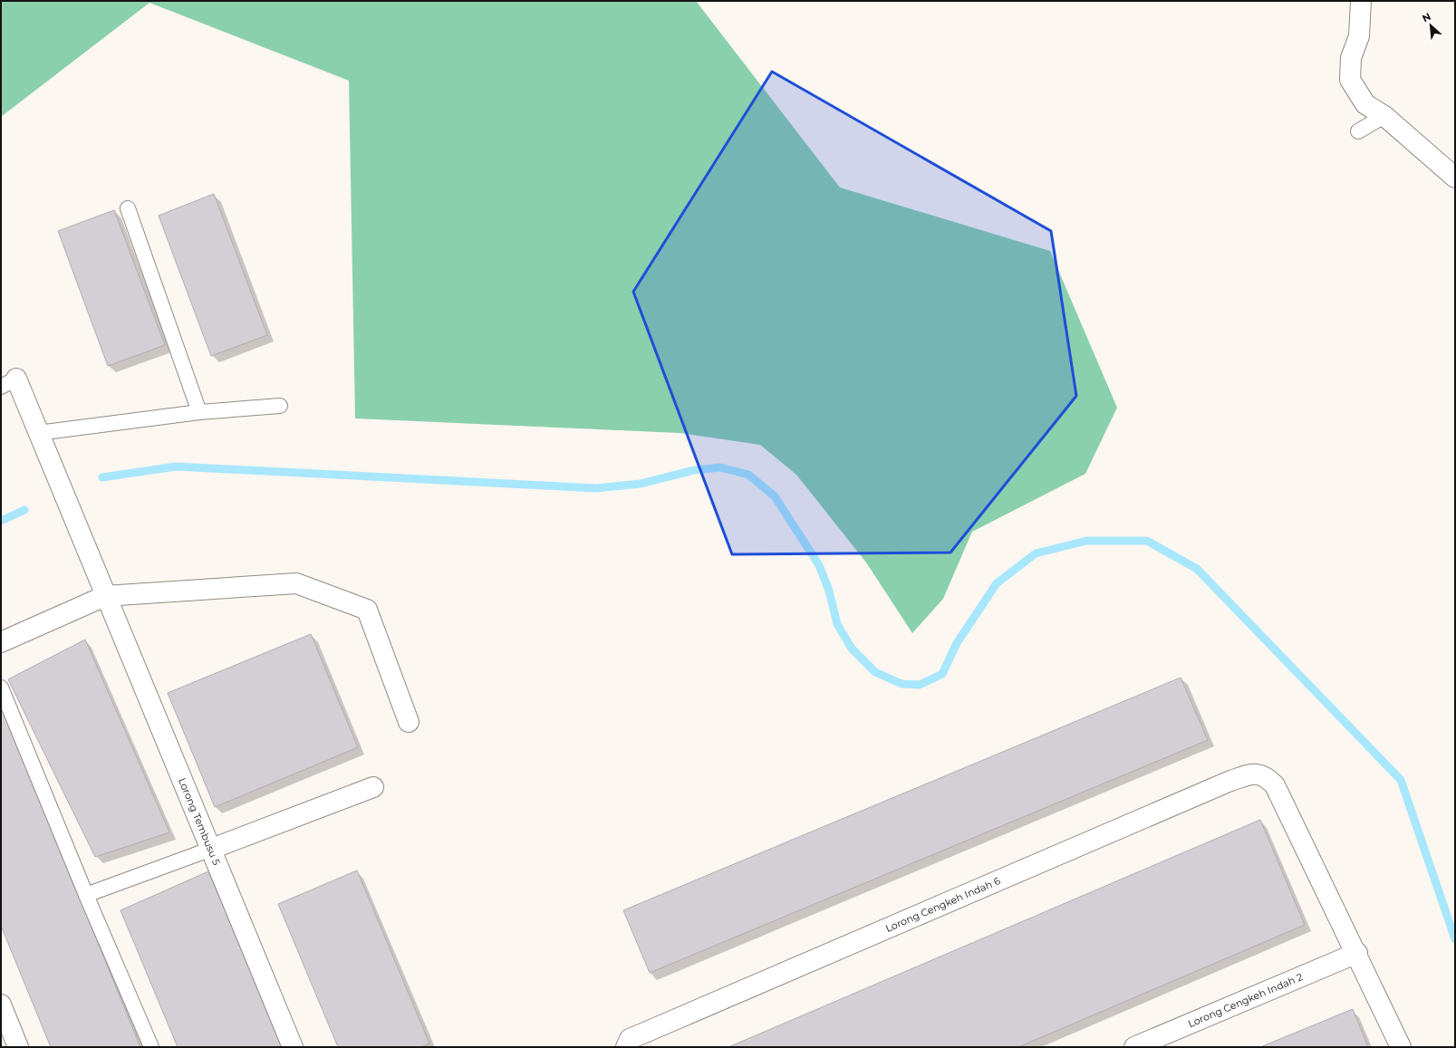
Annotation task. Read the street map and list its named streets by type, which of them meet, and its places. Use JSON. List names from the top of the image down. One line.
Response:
{"streets":{"street":["Lorong Tembusu 5","Lorong Cengkeh Indah 6","Lorong Cengkeh Indah 2"]},"crossings":[["Lorong Cengkeh Indah 6","Lorong Cengkeh Indah 2"]],"north":"top left"}
